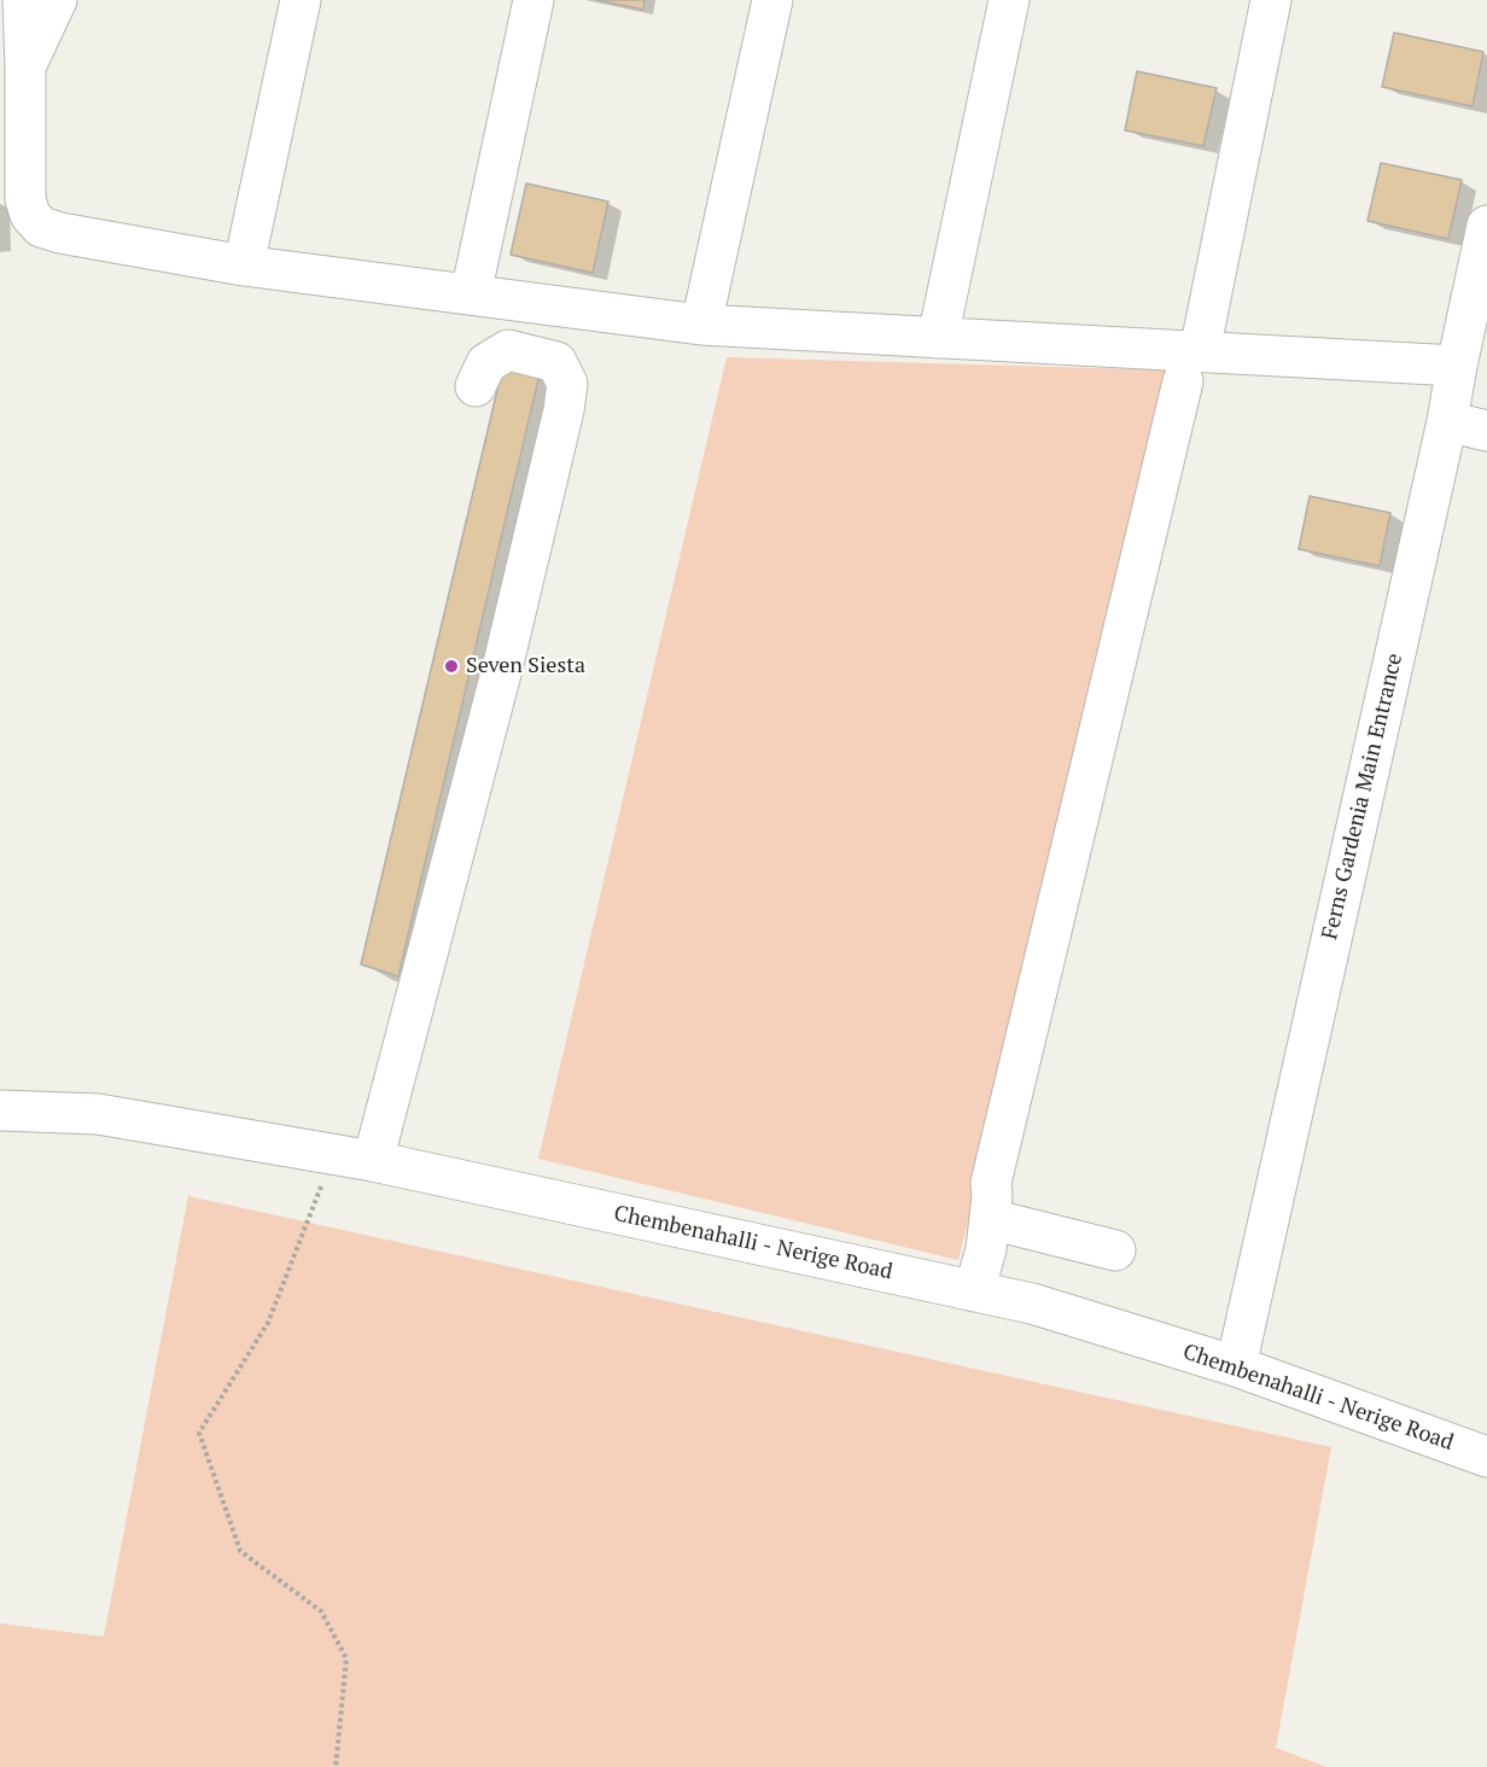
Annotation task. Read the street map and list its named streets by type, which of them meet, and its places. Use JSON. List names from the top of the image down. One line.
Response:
{"streets":{"street":["Ferns Gardenia Main Entrance","Chembenahalli - Nerige Road"]},"crossings":[["Ferns Gardenia Main Entrance","Chembenahalli - Nerige Road"]],"places":["Seven Siesta"]}
